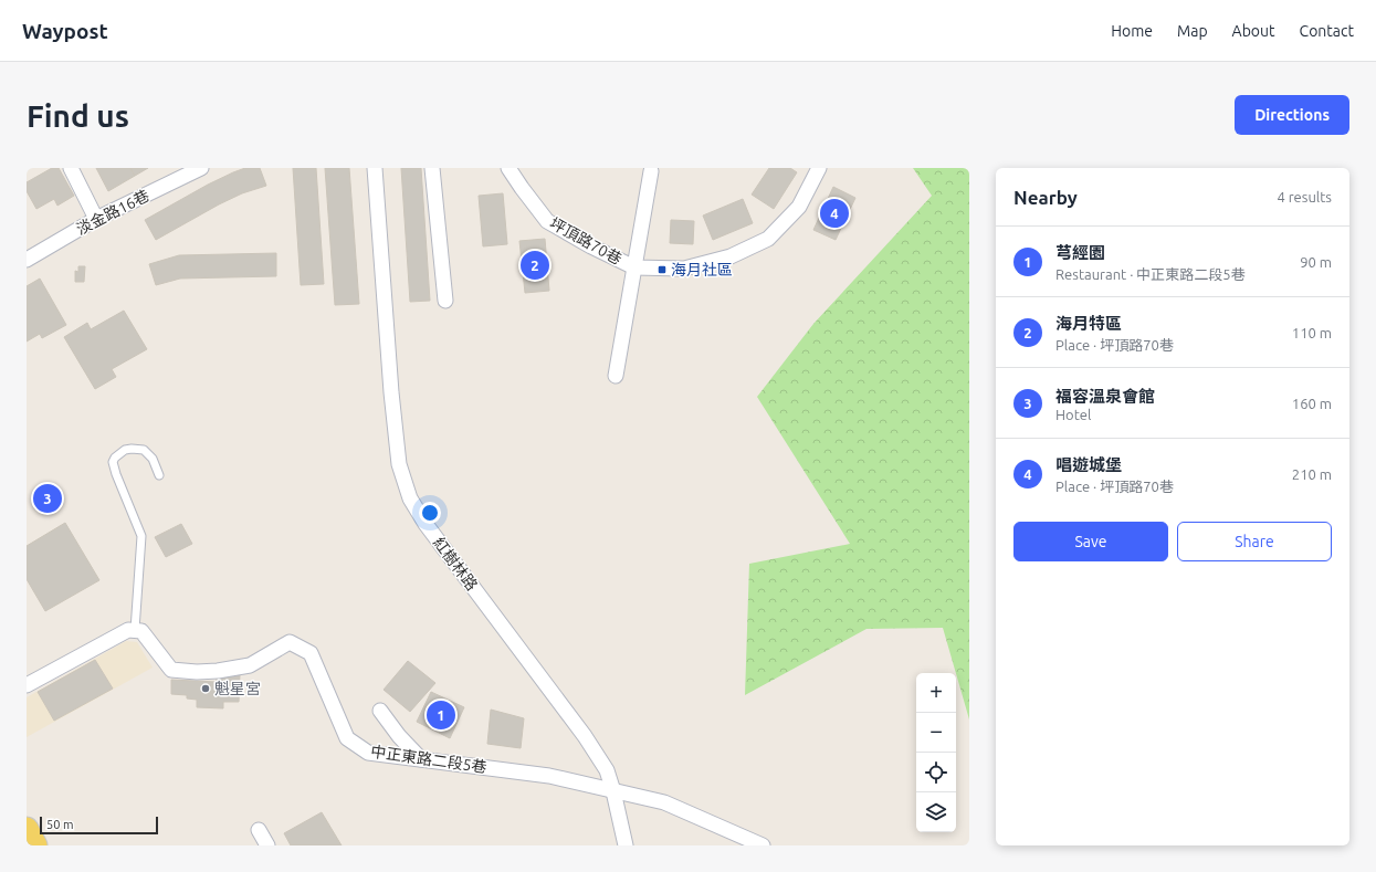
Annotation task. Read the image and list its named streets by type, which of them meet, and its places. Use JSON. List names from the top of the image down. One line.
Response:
{"streets":{"street":["淡金路16巷","坪頂路70巷","紅樹林路","中正東路二段5巷"]},"crossings":[["紅樹林路","中正東路二段5巷"]],"places":{"transit":["海月社區"],"other":["魁星宮"]},"scale_bar":"50 m","page":{"header":"Waypost","nav":["Home","Map","About","Contact"],"buttons":["Directions",["Save","Share"]],"title":"Find us","heading":["Nearby","4 results"],"pins":["4","2","3","1"],"list":[{"mark":"1","name":"芎經園","note":"Restaurant · 中正東路二段5巷","value":"90 m"},{"mark":"2","name":"海月特區","note":"Place · 坪頂路70巷","value":"110 m"},{"mark":"3","name":"福容溫泉會館","note":"Hotel","value":"160 m"},{"mark":"4","name":"唱遊城堡","note":"Place · 坪頂路70巷","value":"210 m"}],"map_buttons":["+","−"],"scale":"50 m"}}
